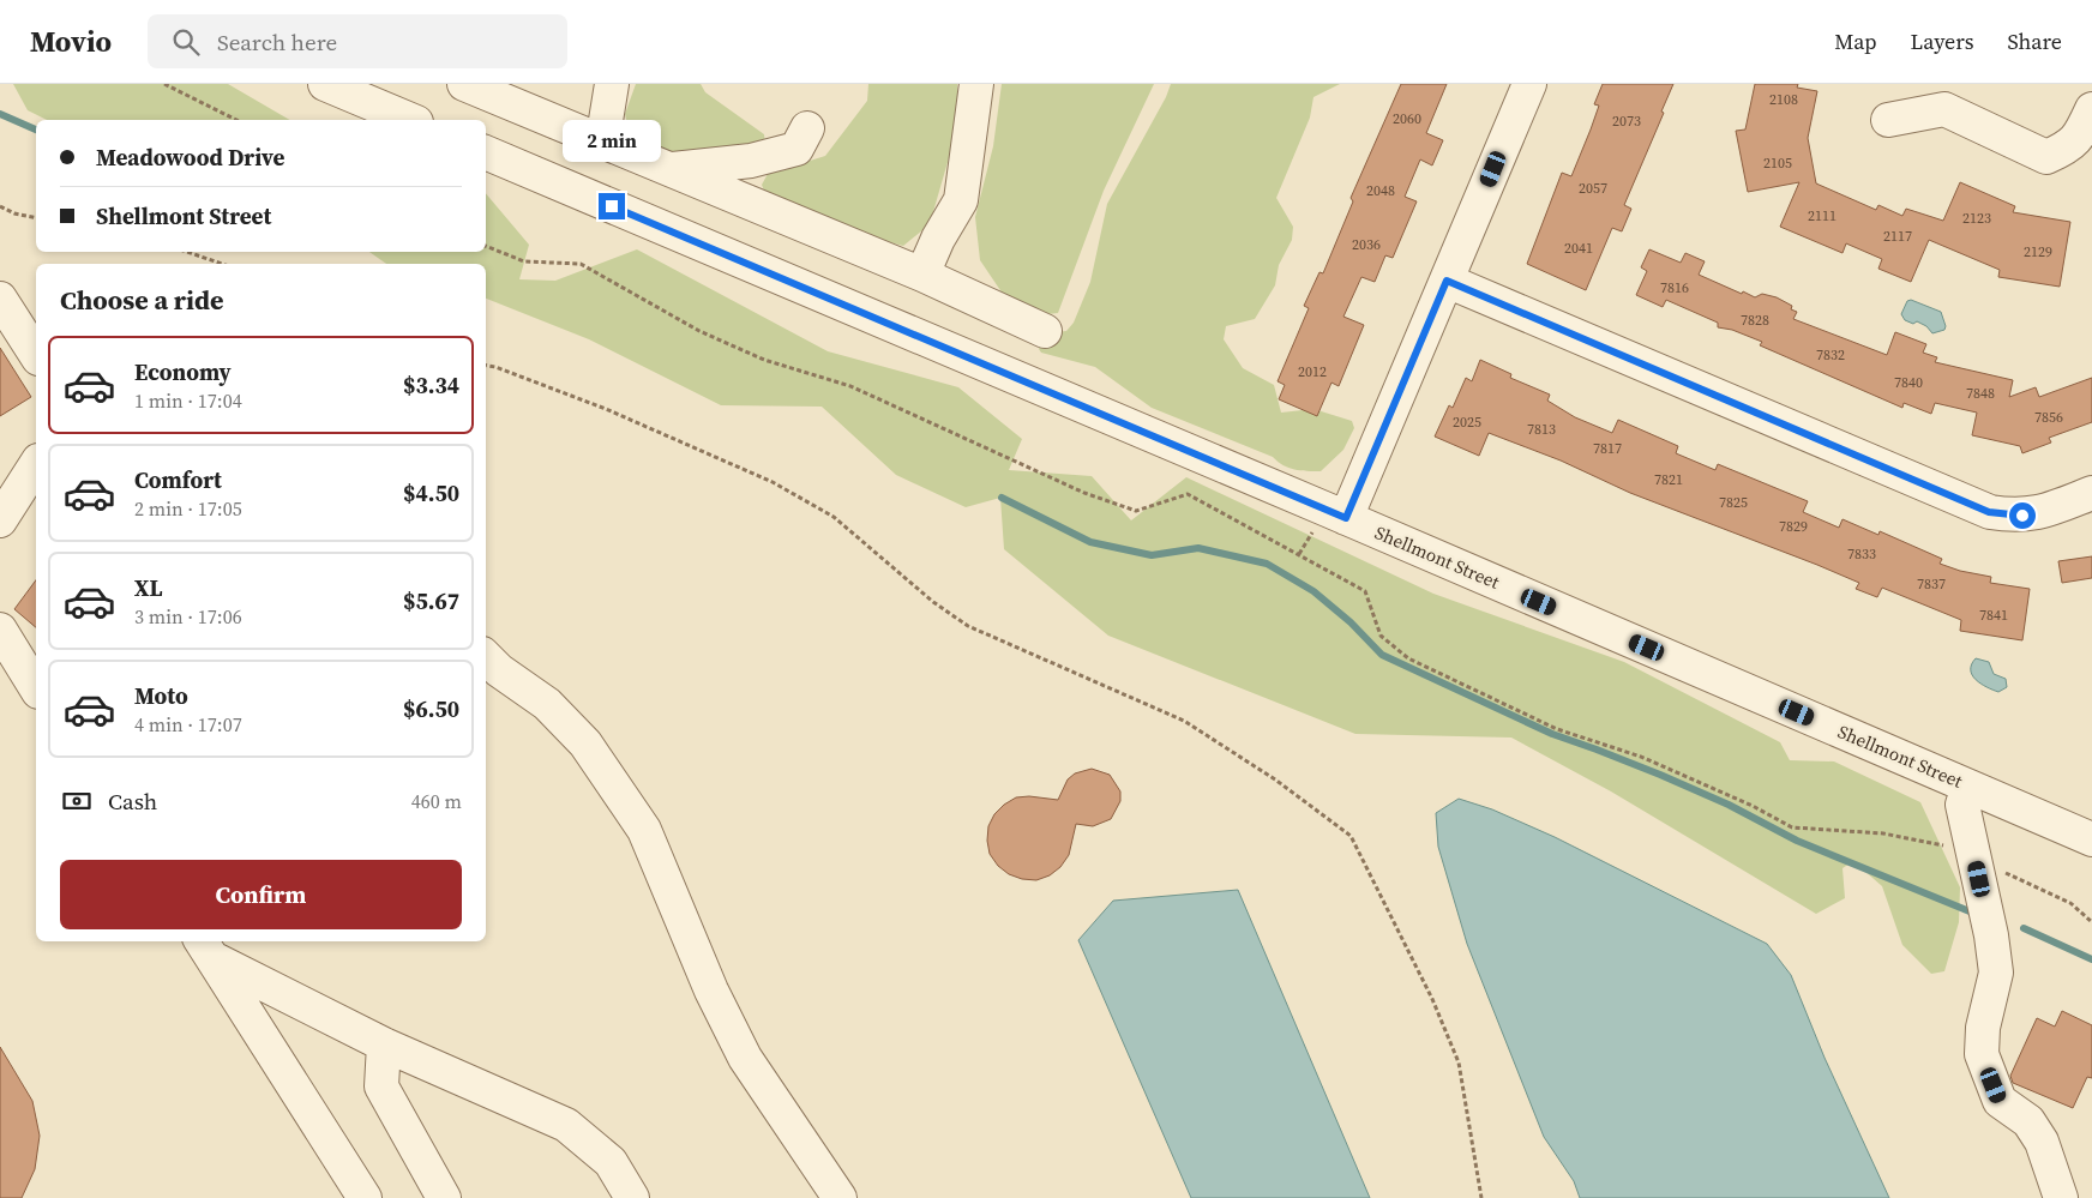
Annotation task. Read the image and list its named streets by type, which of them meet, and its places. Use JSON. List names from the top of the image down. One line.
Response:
{"streets":{"street":["Shellmont Street"]},"house_numbers":["2108","2060","2073","2105","2057","2048","2111","2123","2117","2036","2041","2129","7816","7828","7832","2012","7840","7848","7856","2025","7813","7817","7821","7825","7829","7833","7837","7841"],"page":{"header":"Movio","search":"Search here","nav":["Map","Layers","Share"],"bubble":"2 min","banner":["Meadowood Drive","Shellmont Street"],"heading":"Choose a ride","list":[{"name":"Economy","note":"1 min · 17:04","value":"$3.34"},{"name":"Comfort","note":"2 min · 17:05","value":"$4.50"},{"name":"XL","note":"3 min · 17:06","value":"$5.67"},{"name":"Moto","note":"4 min · 17:07","value":"$6.50"}],"pay":["Cash","460 m"],"buttons":"Confirm"}}
